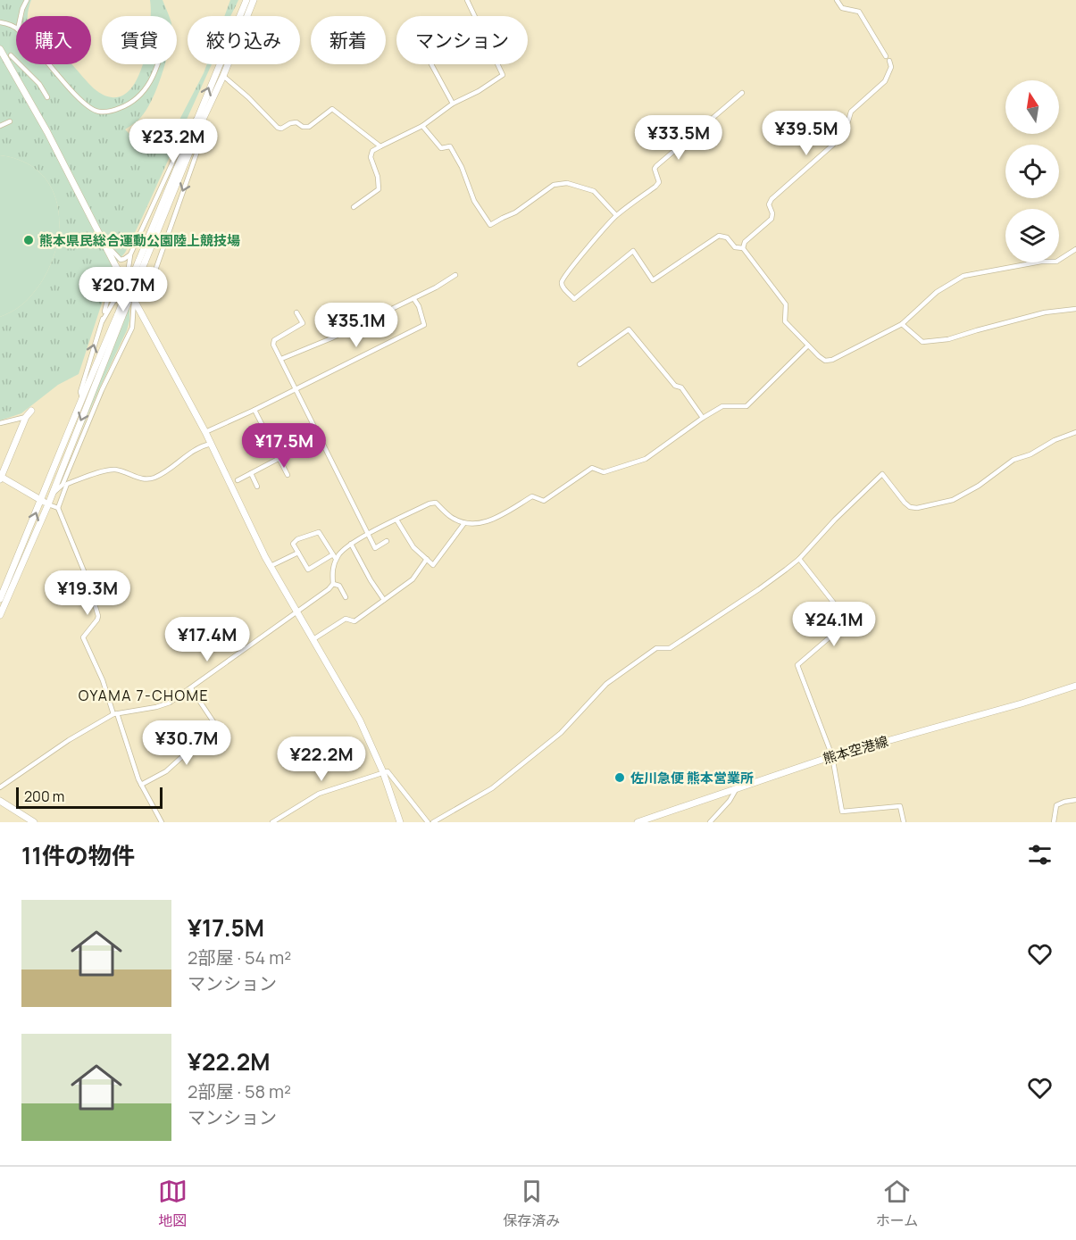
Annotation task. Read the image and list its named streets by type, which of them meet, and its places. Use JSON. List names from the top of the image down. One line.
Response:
{"streets":{"street":["熊本空港線"]},"districts":["OYAMA 7-CHOME"],"places":["熊本県民総合運動公園陸上競技場","佐川急便 熊本営業所"],"scale_bar":"200 m","north":"top","page":{"chip":["購入","賃貸","絞り込み","新着","マンション"],"price":["¥39.5M","¥33.5M","¥23.2M","¥20.7M","¥35.1M","¥17.5M","¥19.3M","¥24.1M","¥17.4M","¥30.7M","¥22.2M"],"scale":"200 m","heading":"11件の物件","list":[{"name":"¥17.5M","note":"2部屋 · 54 m² · マンション"},{"name":"¥22.2M","note":"2部屋 · 58 m² · マンション"}],"tabs":["地図","保存済み","ホーム"]}}
